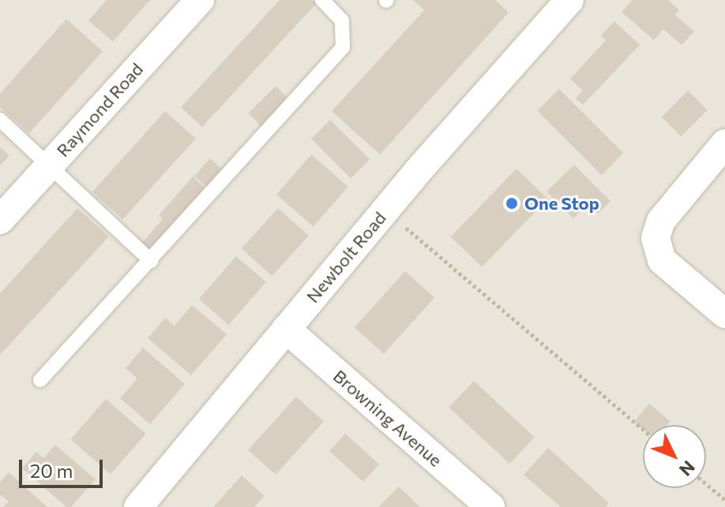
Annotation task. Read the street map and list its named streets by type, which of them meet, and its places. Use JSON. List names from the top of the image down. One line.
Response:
{"streets":{"street":["Raymond Road","Newbolt Road","Browning Avenue"]},"crossings":[["Newbolt Road","Browning Avenue"]],"places":["One Stop"],"scale_bar":"20 m","north":"bottom right"}
